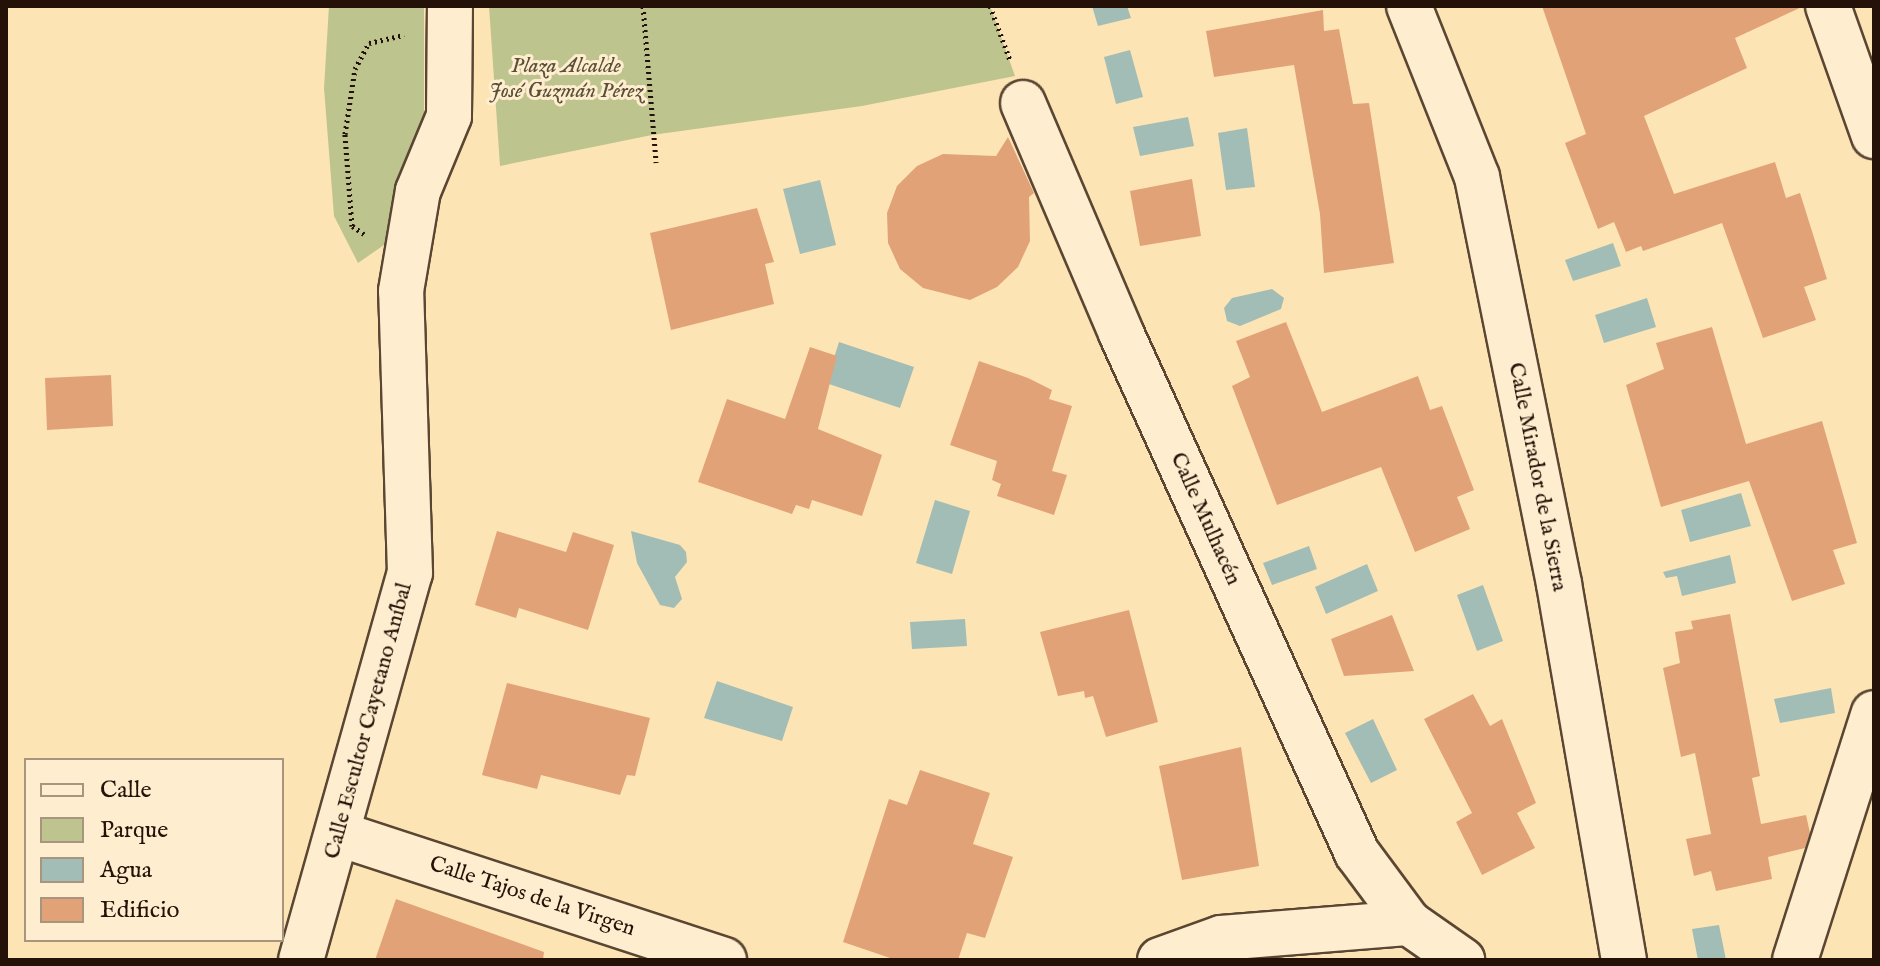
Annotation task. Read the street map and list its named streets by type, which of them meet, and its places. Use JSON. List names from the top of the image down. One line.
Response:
{"streets":{"street":["Calle Mirador de la Sierra","Calle Mulhacén","Calle Escultor Cayetano Aníbal","Calle Tajos de la Virgen"]},"crossings":[["Calle Escultor Cayetano Aníbal","Calle Tajos de la Virgen"]],"parks":["Plaza Alcalde José Guzmán Pérez"],"legend":["Calle","Parque","Agua","Edificio"]}
